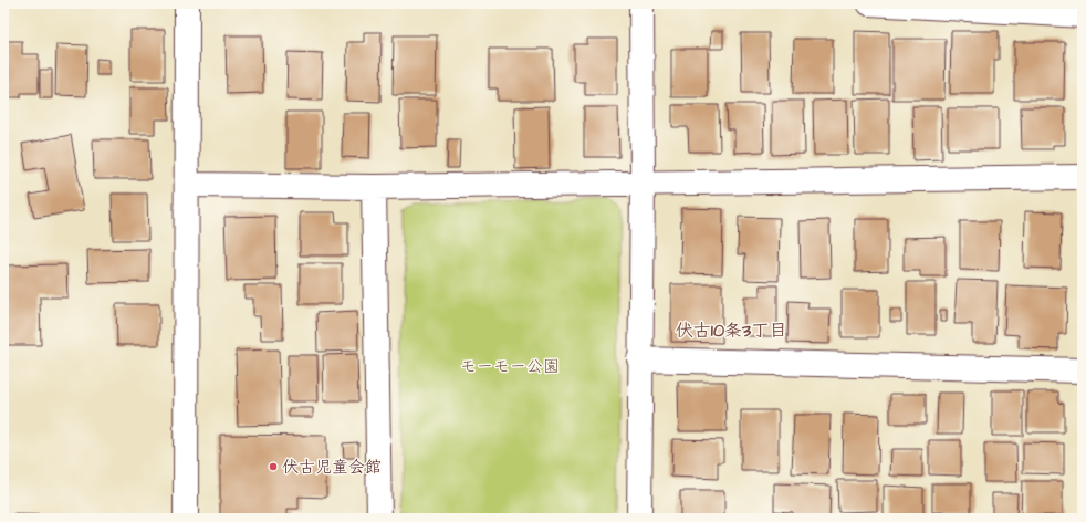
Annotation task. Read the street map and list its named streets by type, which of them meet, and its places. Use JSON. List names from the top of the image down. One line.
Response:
{"districts":["伏古10条3丁目"],"parks":["モーモー公園"],"places":["伏古児童会館"]}
